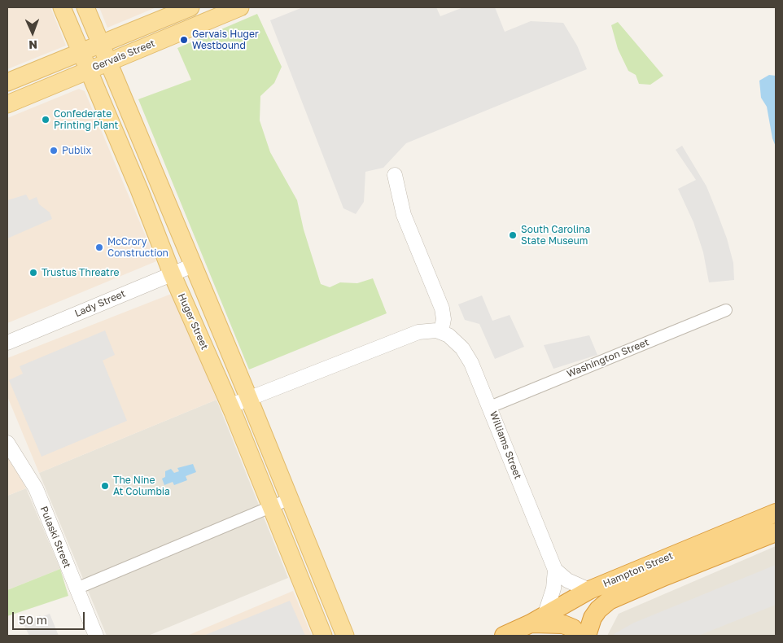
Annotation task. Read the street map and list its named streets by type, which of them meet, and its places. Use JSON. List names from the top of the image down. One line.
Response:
{"streets":{"highway":["Hampton Street"],"main road":["Gervais Street","Huger Street"],"street":["Lady Street","Washington Street","Williams Street","Pulaski Street"]},"crossings":[["Gervais Street","Huger Street"],["Lady Street","Huger Street"],["Washington Street","Williams Street"],["Williams Street","Hampton Street"]],"places":["Gervais Huger Westbound","Confederate Printing Plant","Publix","South Carolina State Museum","McCrory Construction","Trustus Threatre","The Nine At Columbia"],"scale_bar":"50 m","north":"bottom"}
